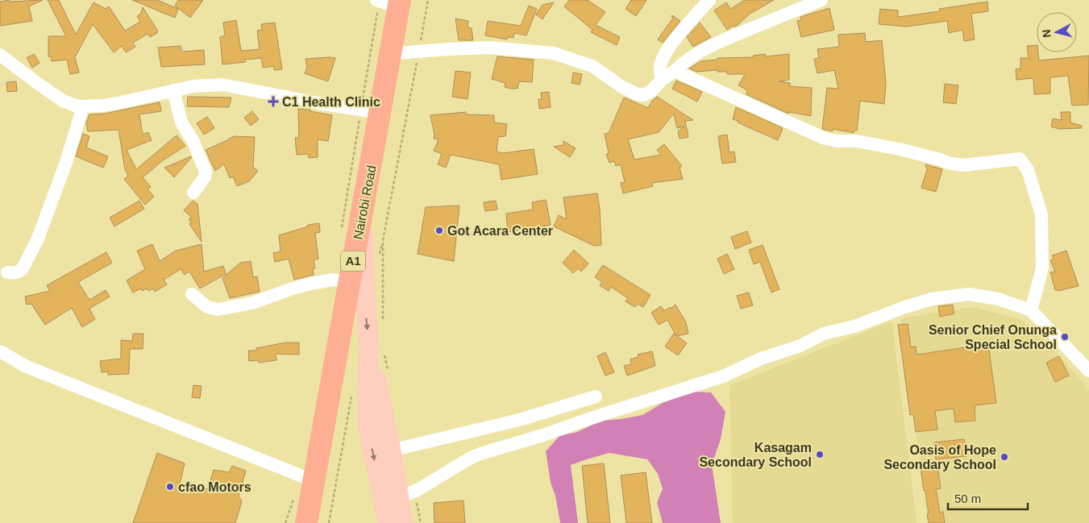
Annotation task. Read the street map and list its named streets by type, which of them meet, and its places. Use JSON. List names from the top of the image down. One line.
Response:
{"streets":{"highway":["Nairobi Road","A1"]},"places":{"health":["C1 Health Clinic"],"other":["Got Acara Center","Senior Chief Onunga Special School","Kasagam Secondary School","Oasis of Hope Secondary School","cfao Motors"]},"scale_bar":"50 m","north":"left"}
